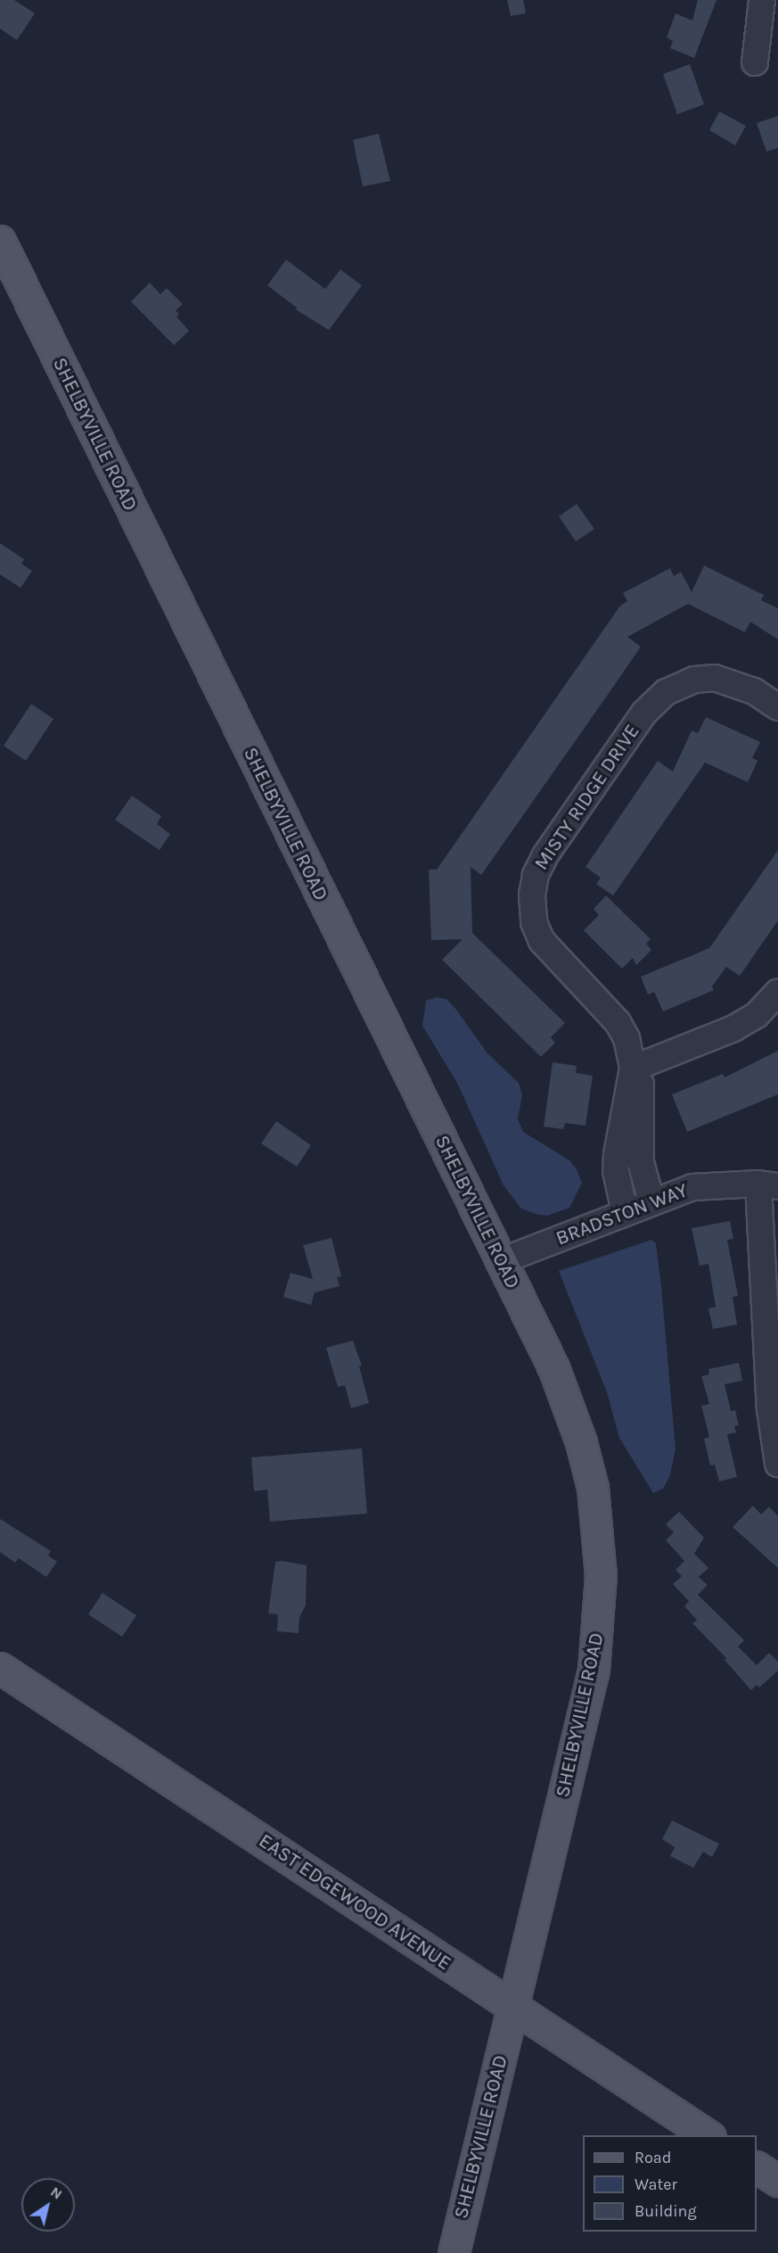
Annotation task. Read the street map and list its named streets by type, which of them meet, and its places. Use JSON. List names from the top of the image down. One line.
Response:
{"streets":{"main road":["SHELBYVILLE ROAD","EAST EDGEWOOD AVENUE"],"street":["MISTY RIDGE DRIVE","BRADSTON WAY"]},"crossings":[["SHELBYVILLE ROAD","BRADSTON WAY"],["SHELBYVILLE ROAD","EAST EDGEWOOD AVENUE"],["MISTY RIDGE DRIVE","BRADSTON WAY"]],"legend":["Road","Water","Building"],"north":"top right"}
